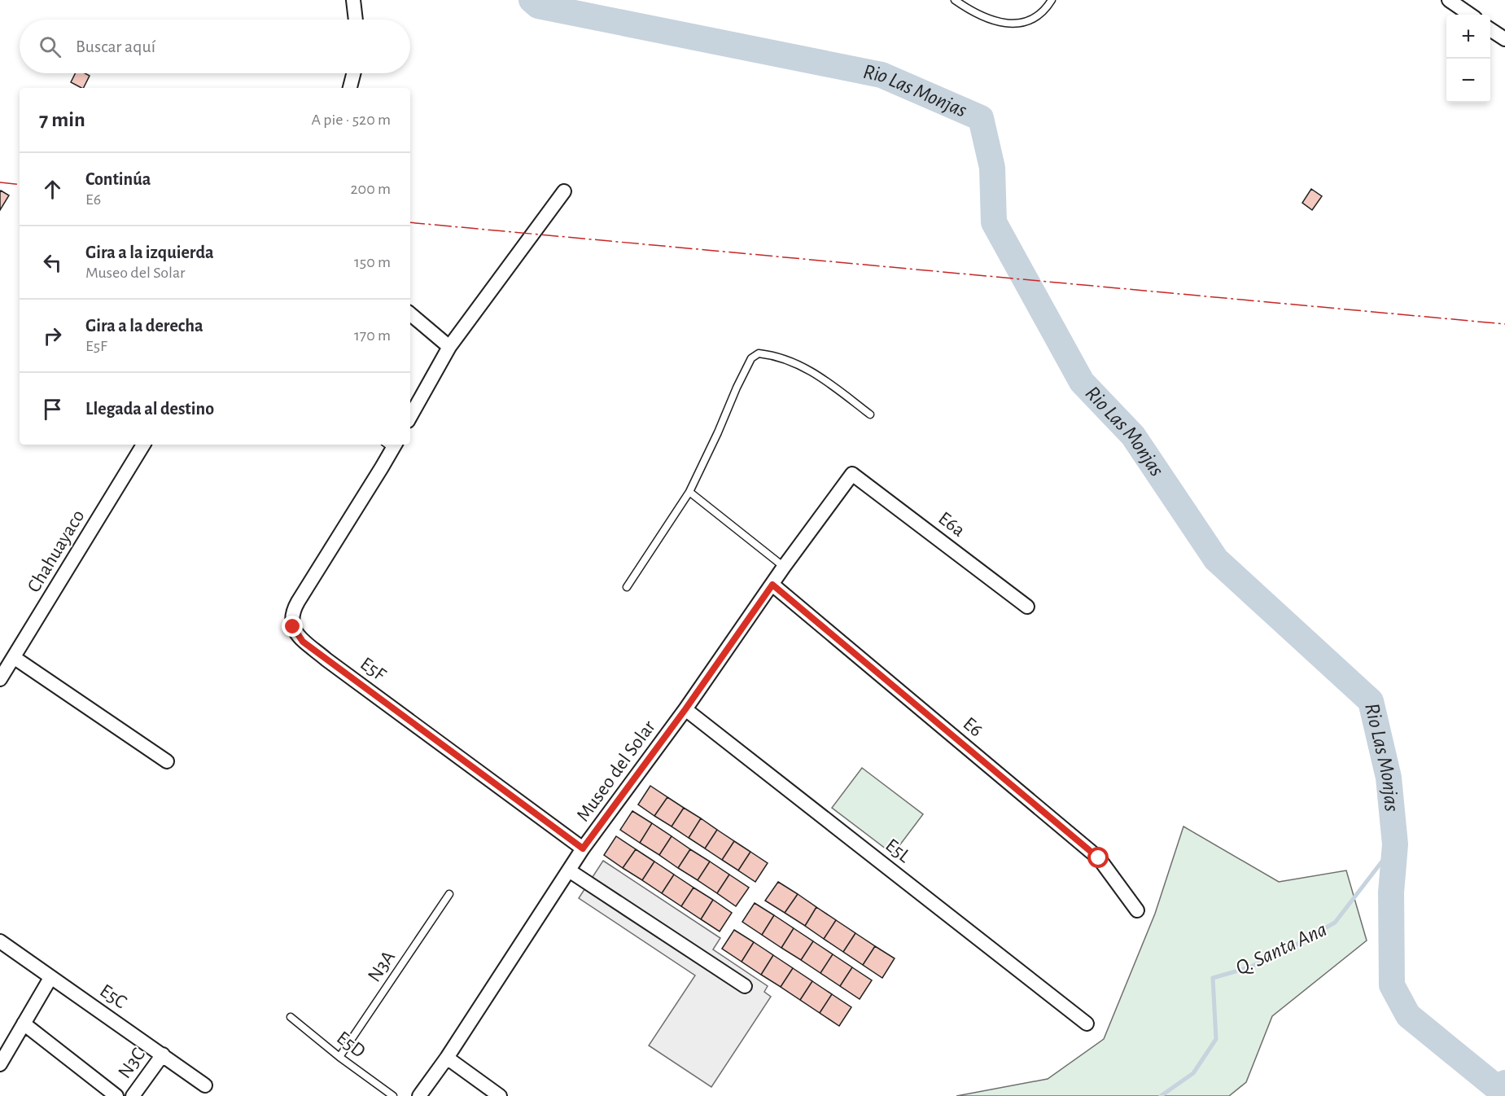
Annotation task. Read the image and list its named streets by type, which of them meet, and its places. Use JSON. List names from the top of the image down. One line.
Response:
{"streets":{"street":["E6a","Chahuayaco","E5F","E6","Museo del Solar","E5L","E5C","N3C"],"lane":["N3A","E5D"]},"crossings":[["E6a","Museo del Solar"],["E5F","Museo del Solar"],["E6","Museo del Solar"],["Museo del Solar","E5L"],["N3A","E5D"],["E5C","N3C"]],"water":["Rio Las Monjas","Q. Santa Ana"],"page":{"map_buttons":["+","−"],"search":"Buscar aquí","heading":["7 min","A pie · 520 m"],"list":[["Continúa","E6","200 m"],["Gira a la izquierda","Museo del Solar","150 m"],["Gira a la derecha","E5F","170 m"],"Llegada al destino"]}}
